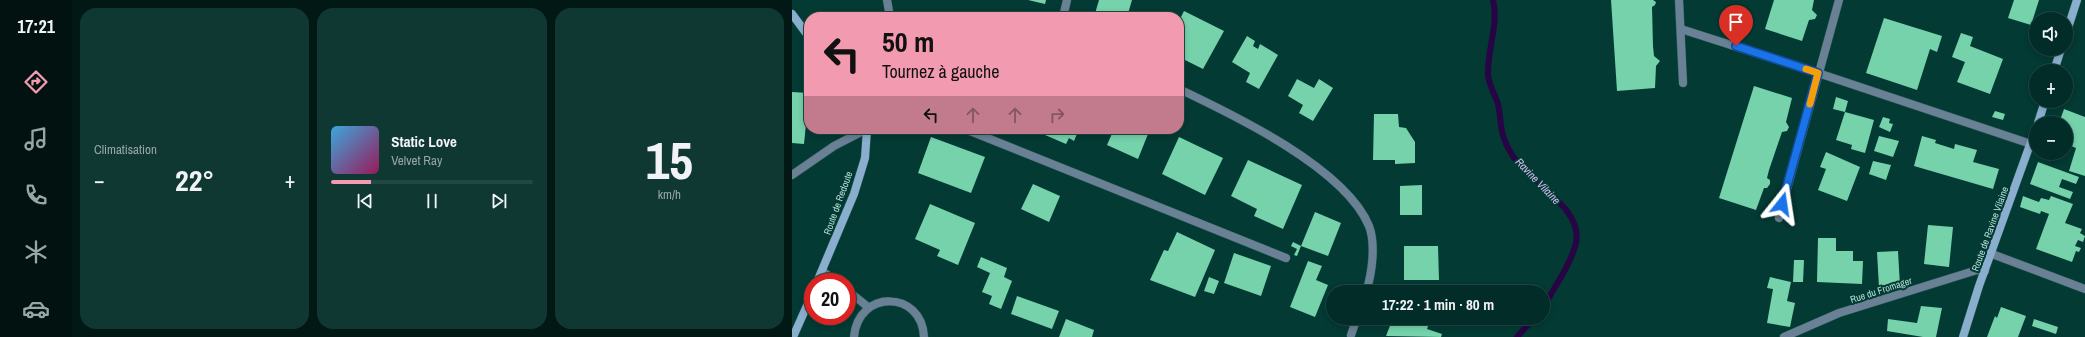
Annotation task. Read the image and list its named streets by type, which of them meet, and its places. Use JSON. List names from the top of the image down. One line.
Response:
{"streets":{"main road":["Route de Redoute","Route de Ravine Vilaine"],"street":["Rue du Fromager"]},"crossings":[["Route de Ravine Vilaine","Rue du Fromager"]],"water":["Ravine Vilaine"],"page":{"tabs":"17:21","tile":["Climatisation",["15","km/h"]],"map_buttons":["+","−"],"turn":["50 m","Tournez à gauche"],"song":["Static Love","Velvet Ray"],"heat":["−","22°","+"],"limit":"20","trip":"17:22 · 1 min · 80 m"}}
